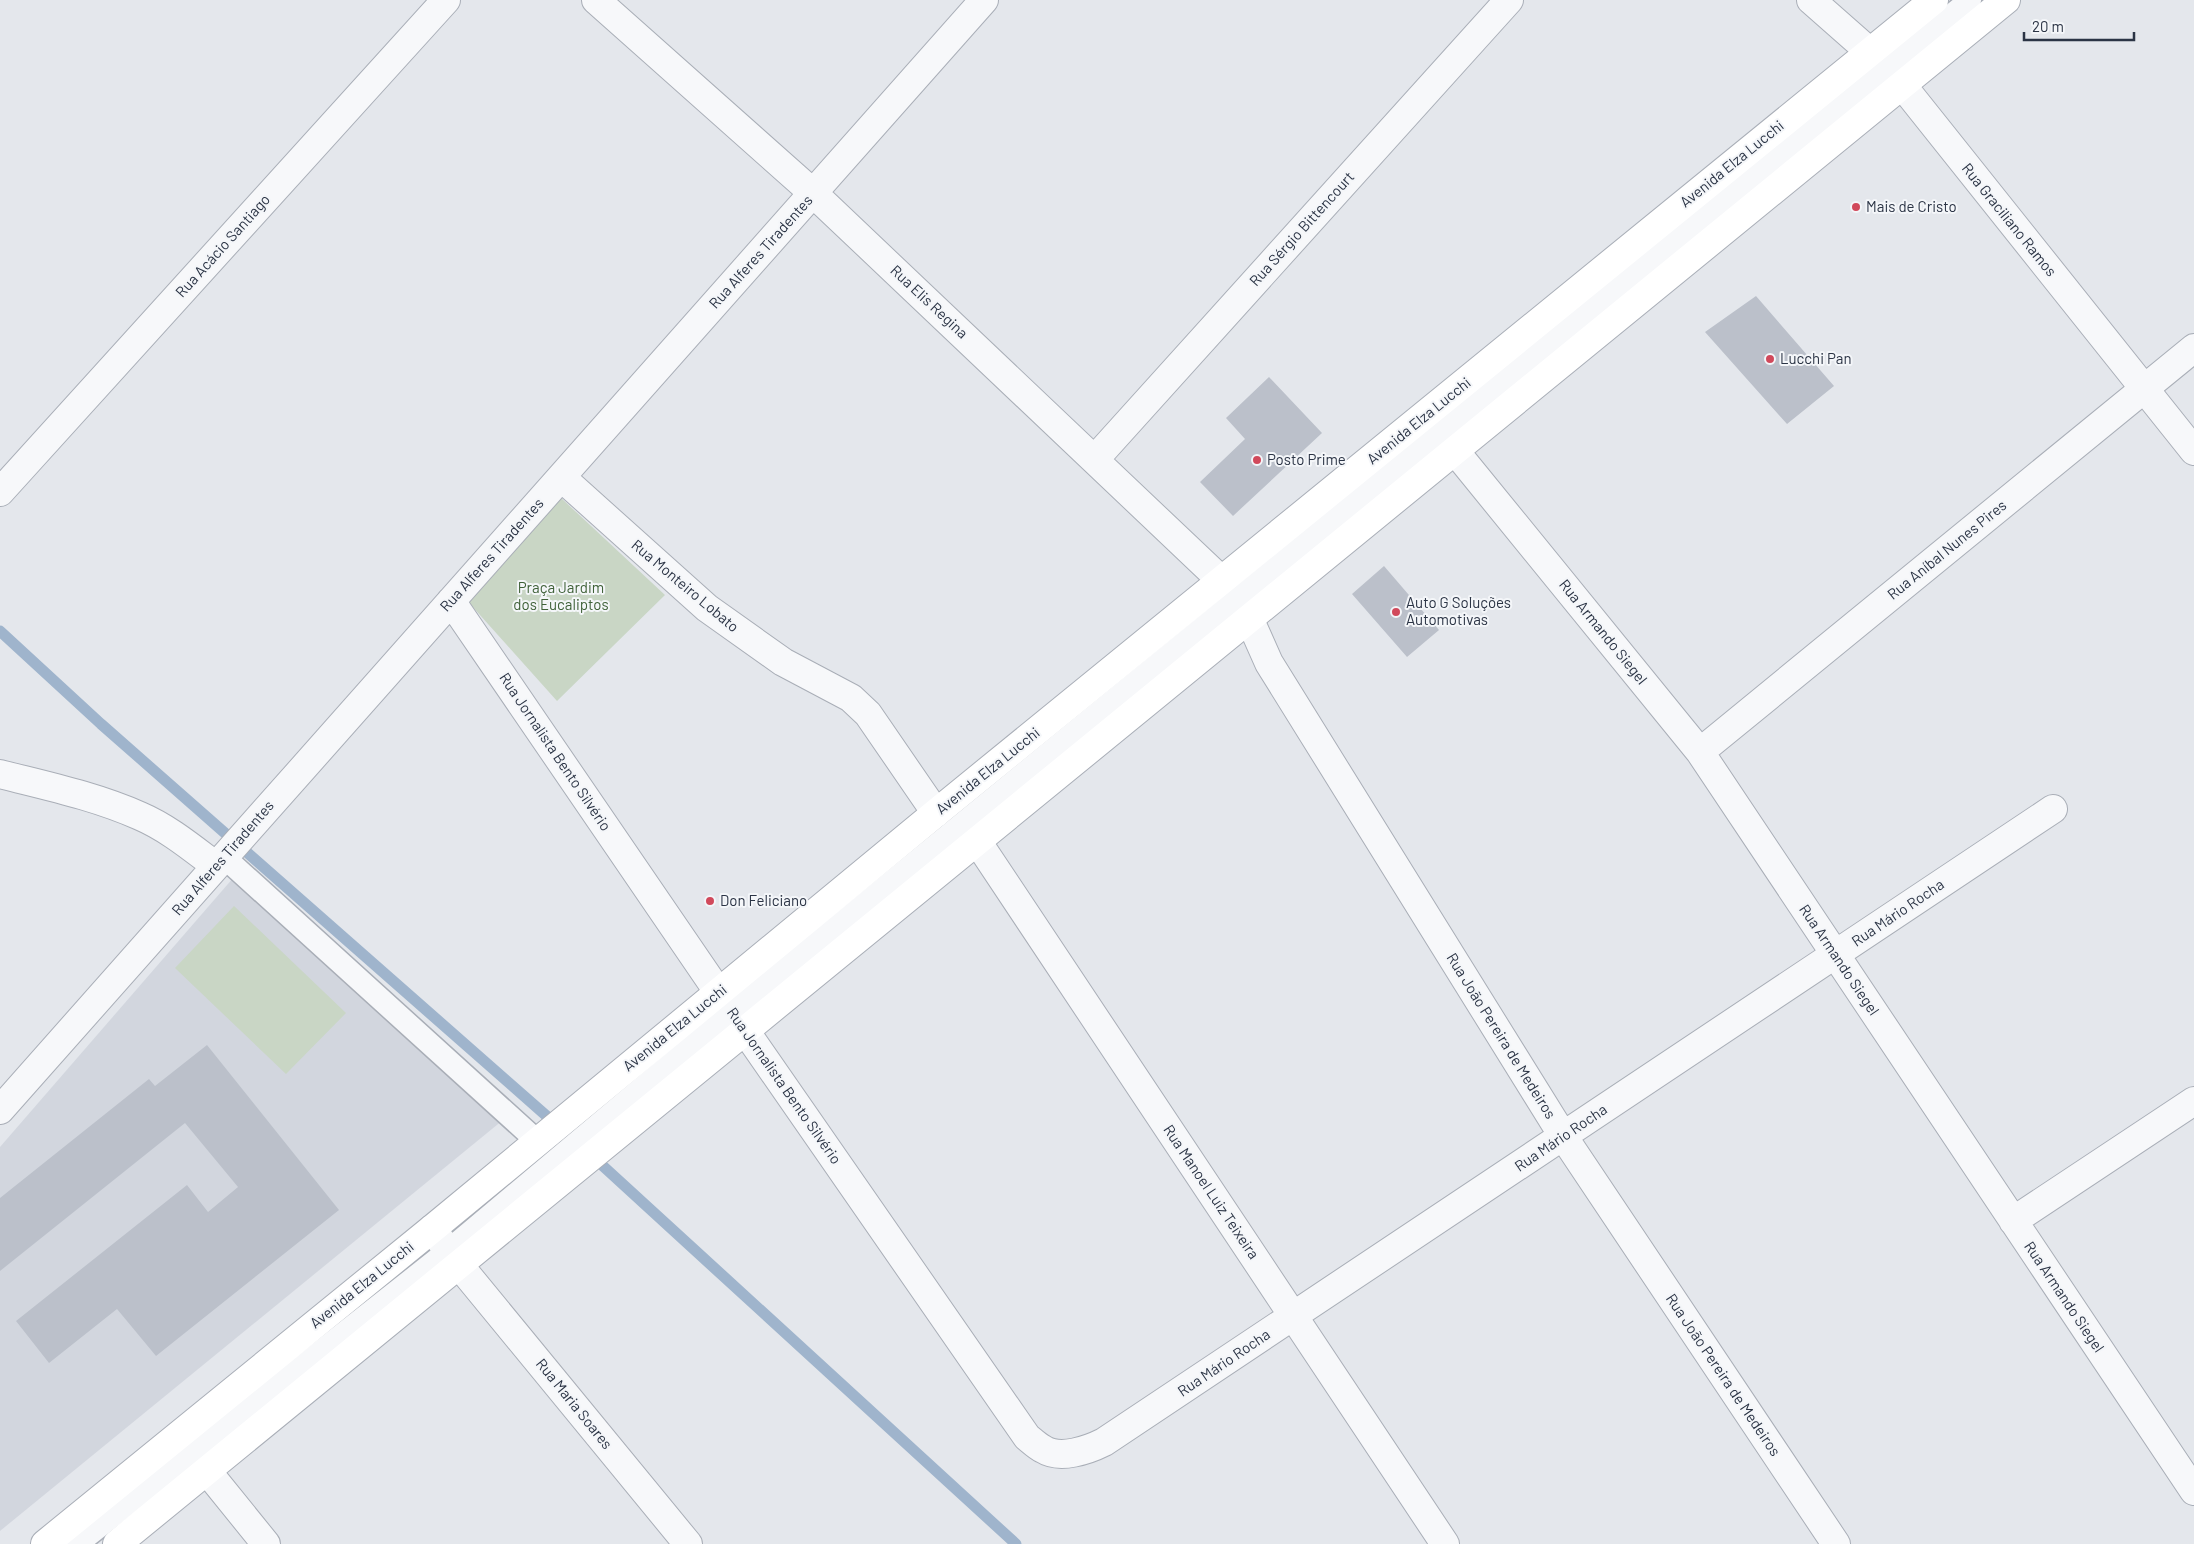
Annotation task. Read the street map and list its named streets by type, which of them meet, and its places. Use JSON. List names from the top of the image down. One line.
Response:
{"streets":{"main road":["Avenida Elza Lucchi"],"street":["Rua Graciliano Ramos","Rua Sérgio Bittencourt","Rua Acácio Santiago","Rua Alferes Tiradentes","Rua Elis Regina","Rua Aníbal Nunes Pires","Rua Monteiro Lobato","Rua Armando Siegel","Rua Jornalista Bento Silvério","Rua Mário Rocha","Rua João Pereira de Medeiros","Rua Manoel Luiz Teixeira","Rua Maria Soares"]},"crossings":[["Avenida Elza Lucchi","Rua Graciliano Ramos"],["Avenida Elza Lucchi","Rua Elis Regina"],["Avenida Elza Lucchi","Rua Monteiro Lobato"],["Avenida Elza Lucchi","Rua Armando Siegel"],["Avenida Elza Lucchi","Rua Jornalista Bento Silvério"],["Avenida Elza Lucchi","Rua João Pereira de Medeiros"],["Avenida Elza Lucchi","Rua Manoel Luiz Teixeira"],["Avenida Elza Lucchi","Rua Maria Soares"],["Rua Graciliano Ramos","Rua Aníbal Nunes Pires"],["Rua Sérgio Bittencourt","Rua Elis Regina"],["Rua Alferes Tiradentes","Rua Elis Regina"],["Rua Alferes Tiradentes","Rua Monteiro Lobato"],["Rua Alferes Tiradentes","Rua Jornalista Bento Silvério"],["Rua Elis Regina","Rua João Pereira de Medeiros"],["Rua Aníbal Nunes Pires","Rua Armando Siegel"],["Rua Armando Siegel","Rua Mário Rocha"],["Rua Jornalista Bento Silvério","Rua Mário Rocha"],["Rua Mário Rocha","Rua João Pereira de Medeiros"],["Rua Mário Rocha","Rua Manoel Luiz Teixeira"]],"parks":["Praça Jardim dos Eucaliptos"],"places":["Mais de Cristo","Lucchi Pan","Posto Prime","Auto G Soluções Automotivas","Don Feliciano"],"scale_bar":"20 m"}
